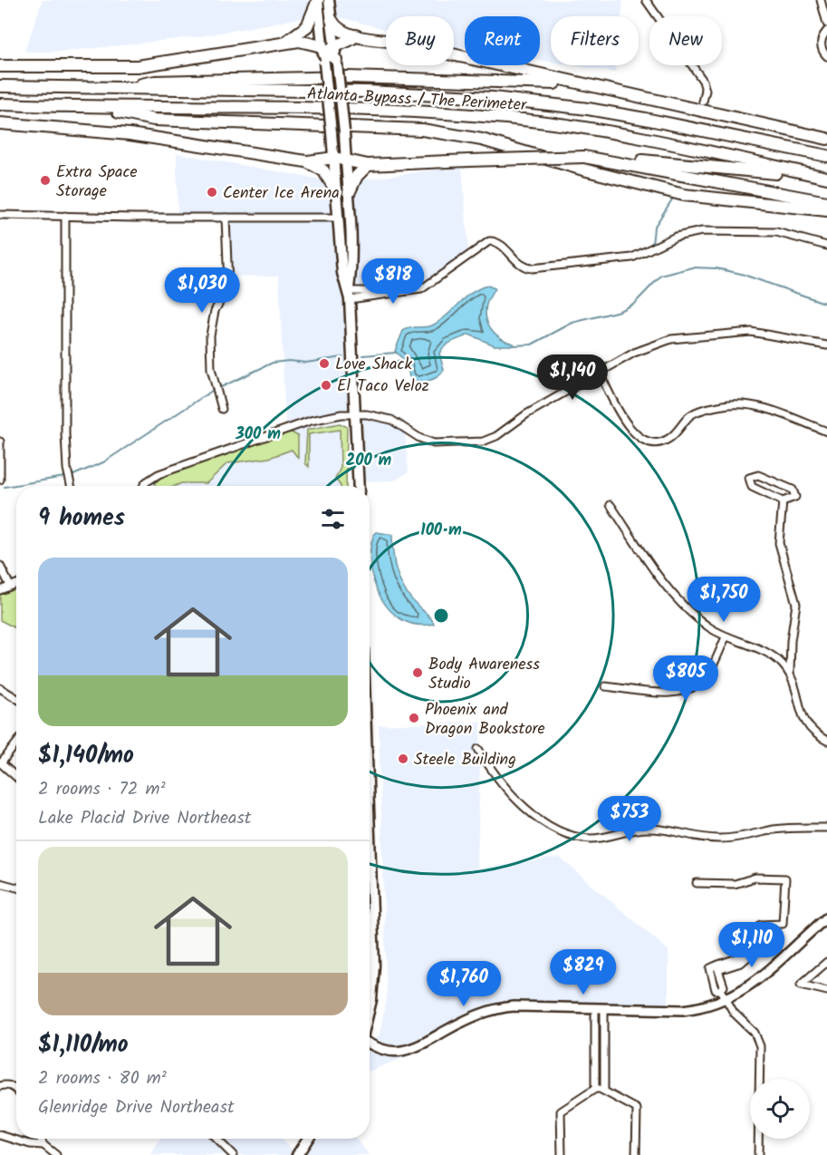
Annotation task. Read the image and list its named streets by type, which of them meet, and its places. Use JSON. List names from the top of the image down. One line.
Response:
{"streets":{"highway":["Atlanta Bypass / The Perimeter"]},"places":["Extra Space Storage","Center Ice Arena","Love Shack","El Taco Veloz","Body Awareness Studio","Phoenix and Dragon Bookstore","Steele Building"],"page":{"chip":["Buy","Rent","Filters","New"],"price":["$818","$1,030","$1,140","$1,750","$805","$753","$1,110","$829","$1,760"],"heading":"9 homes","list":[{"name":"$1,140/mo","note":"2 rooms · 72 m² · Lake Placid Drive Northeast"},{"name":"$1,110/mo","note":"2 rooms · 80 m² · Glenridge Drive Northeast"}]},"rings":["300 m","200 m","100 m"]}
